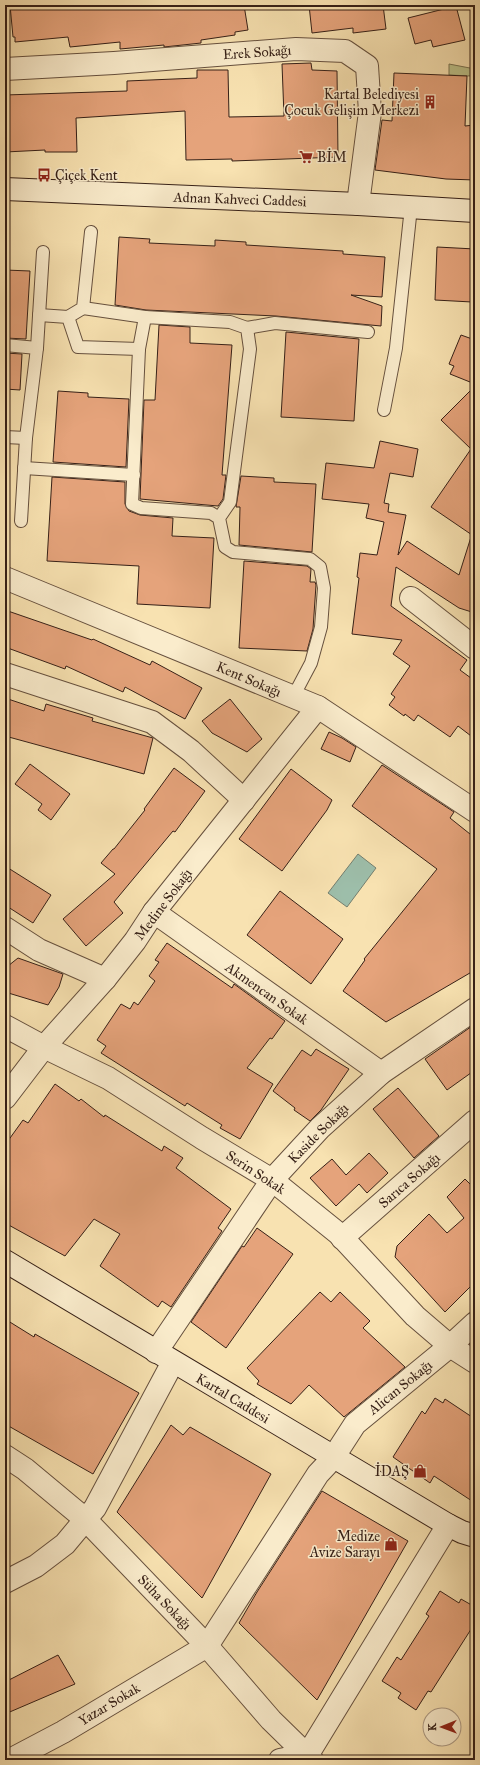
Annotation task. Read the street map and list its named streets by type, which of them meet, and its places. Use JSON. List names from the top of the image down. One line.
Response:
{"streets":{"street":["Erek Sokağı","Adnan Kahveci Caddesi","Kent Sokağı","Medine Sokağı","Akmencan Sokak","Kaside Sokağı","Serin Sokak","Sarıca Sokağı","Alican Sokağı","Kartal Caddesi","Süha Sokağı","Yazar Sokak"]},"crossings":[["Erek Sokağı","Adnan Kahveci Caddesi"],["Kent Sokağı","Medine Sokağı"],["Medine Sokağı","Akmencan Sokak"],["Medine Sokağı","Serin Sokak"],["Akmencan Sokak","Kaside Sokağı"],["Kaside Sokağı","Serin Sokak"],["Kaside Sokağı","Kartal Caddesi"],["Kaside Sokağı","Süha Sokağı"],["Serin Sokak","Sarıca Sokağı"],["Serin Sokak","Alican Sokağı"],["Alican Sokağı","Kartal Caddesi"],["Alican Sokağı","Süha Sokağı"],["Alican Sokağı","Yazar Sokak"],["Süha Sokağı","Yazar Sokak"]],"places":{"building":["Kartal Belediyesi Çocuk Gelişim Merkezi"],"supermarket":["BİM"],"bus stop":["Çiçek Kent"],"shop":["İDAŞ","Medize Avize Sarayı"]},"north":"left"}
